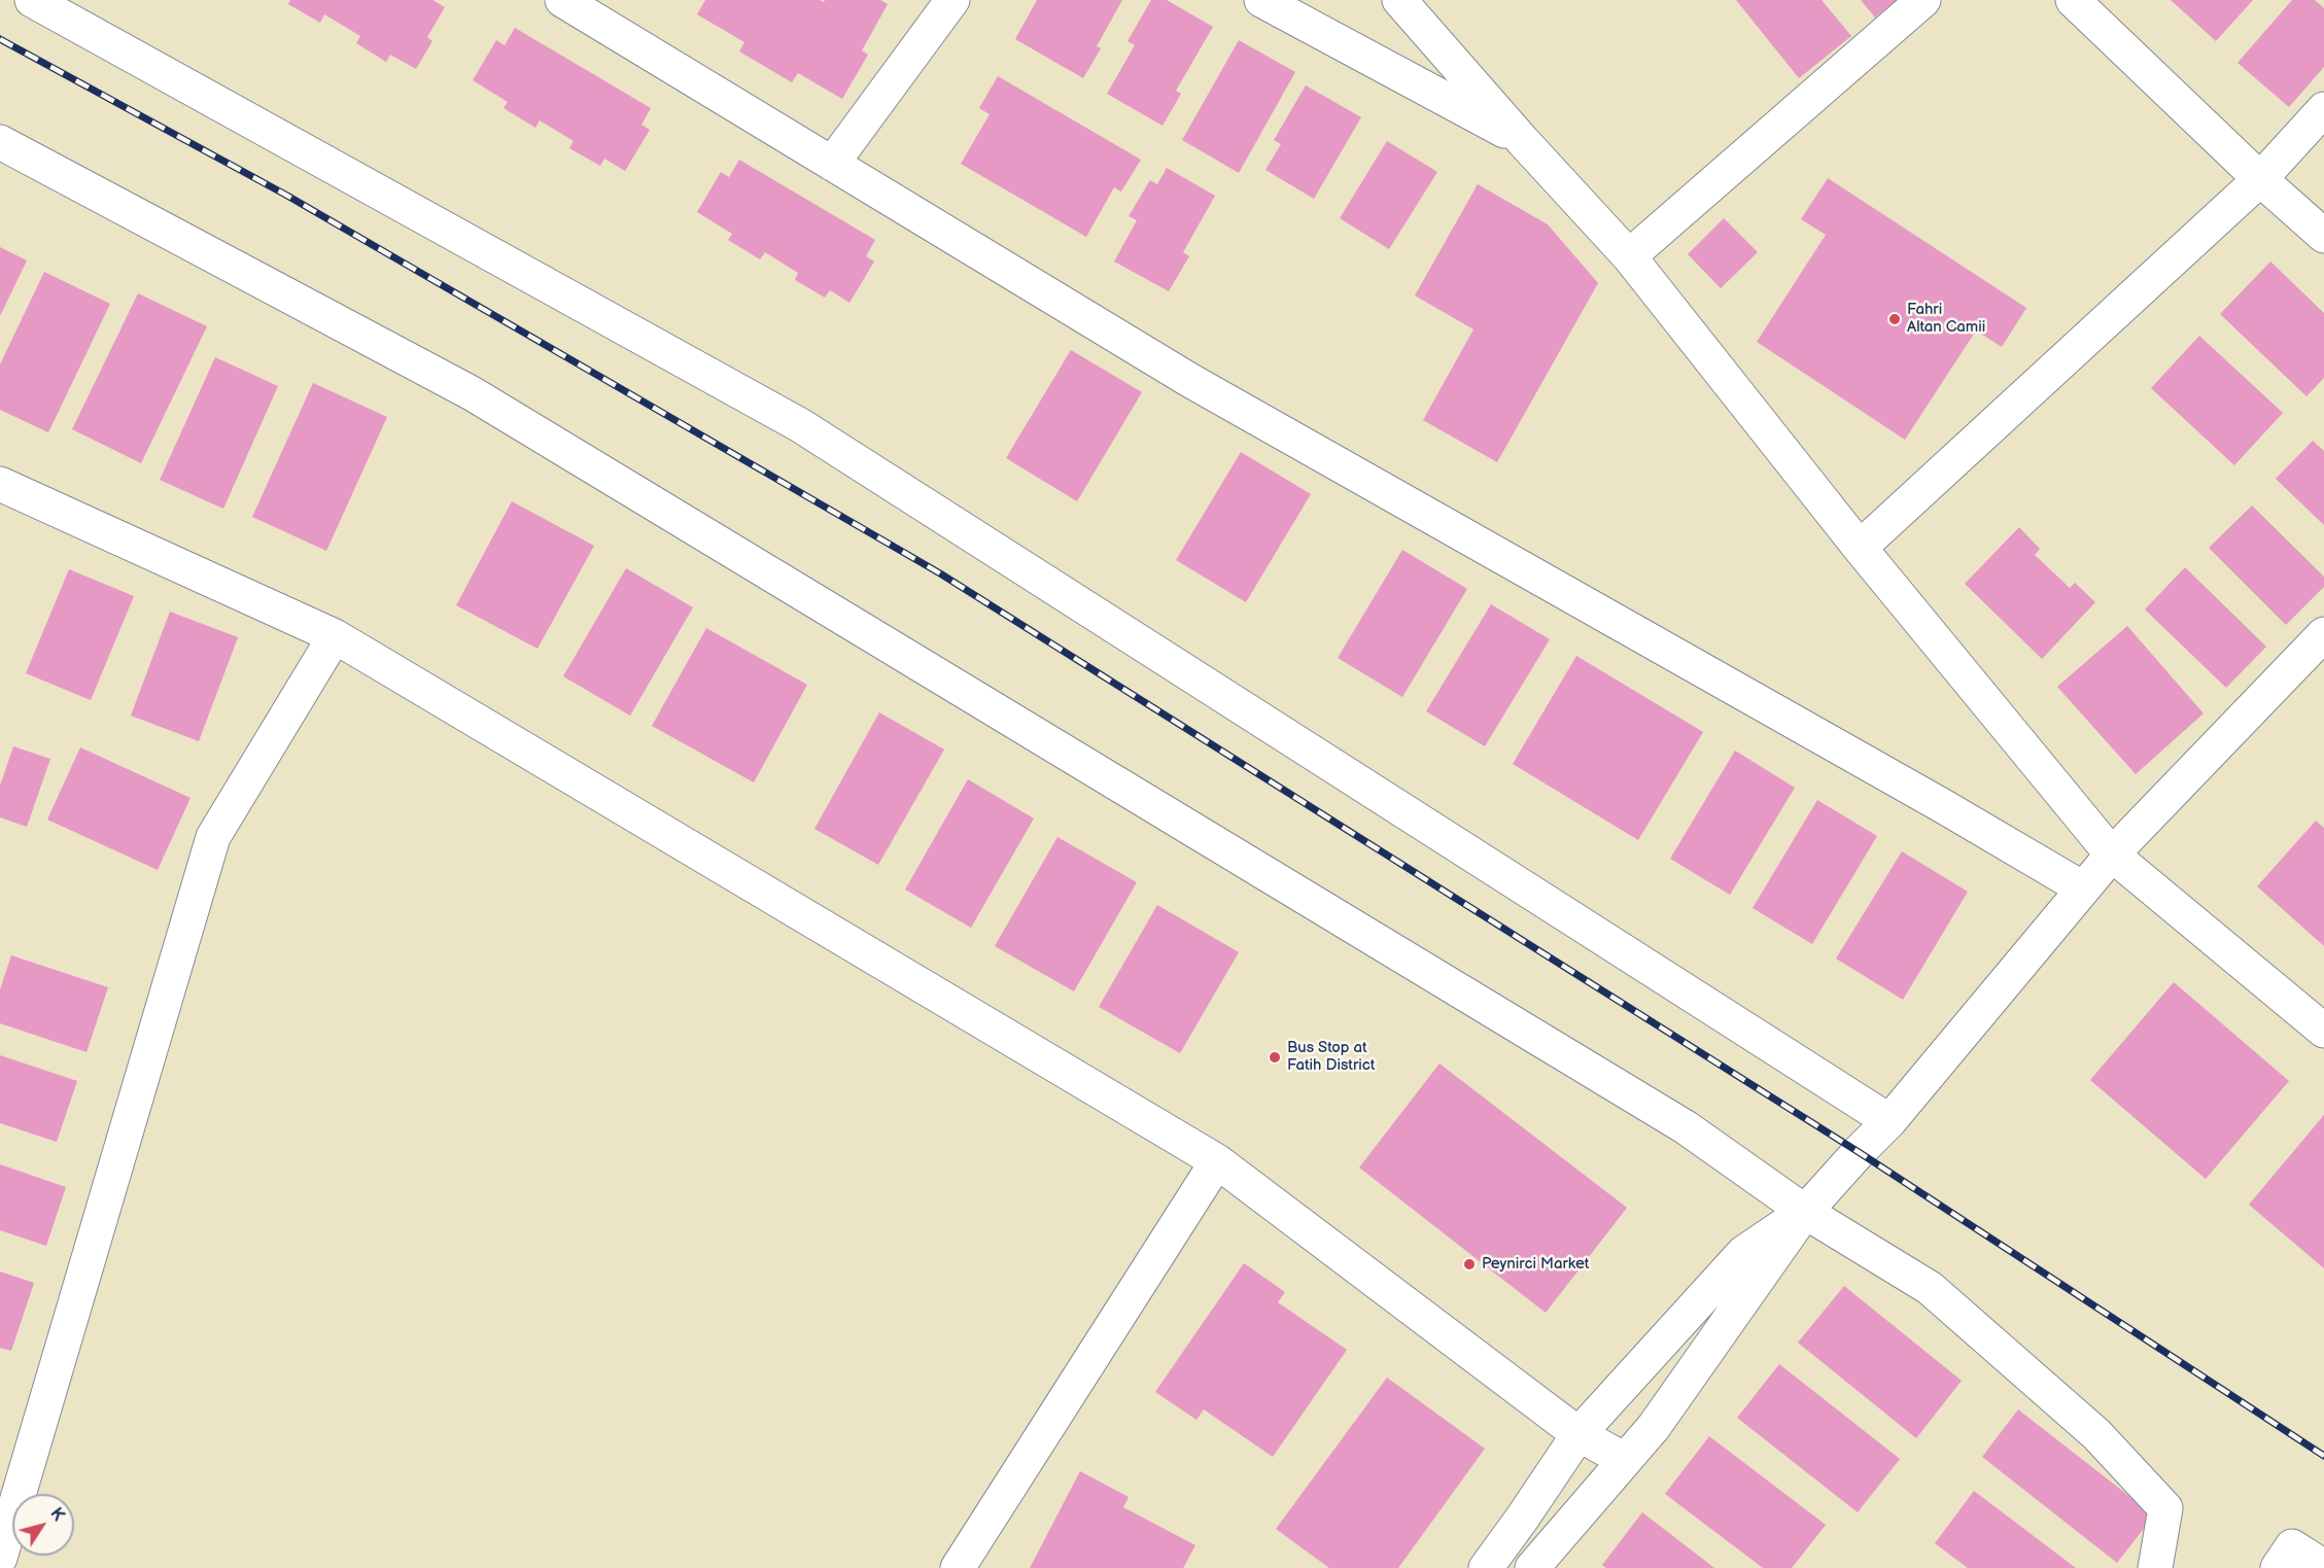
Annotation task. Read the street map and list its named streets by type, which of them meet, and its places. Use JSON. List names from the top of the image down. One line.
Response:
{"places":["Fahri Altan Camii","Bus Stop at Fatih District","Peynirci Market"],"north":"top right"}
